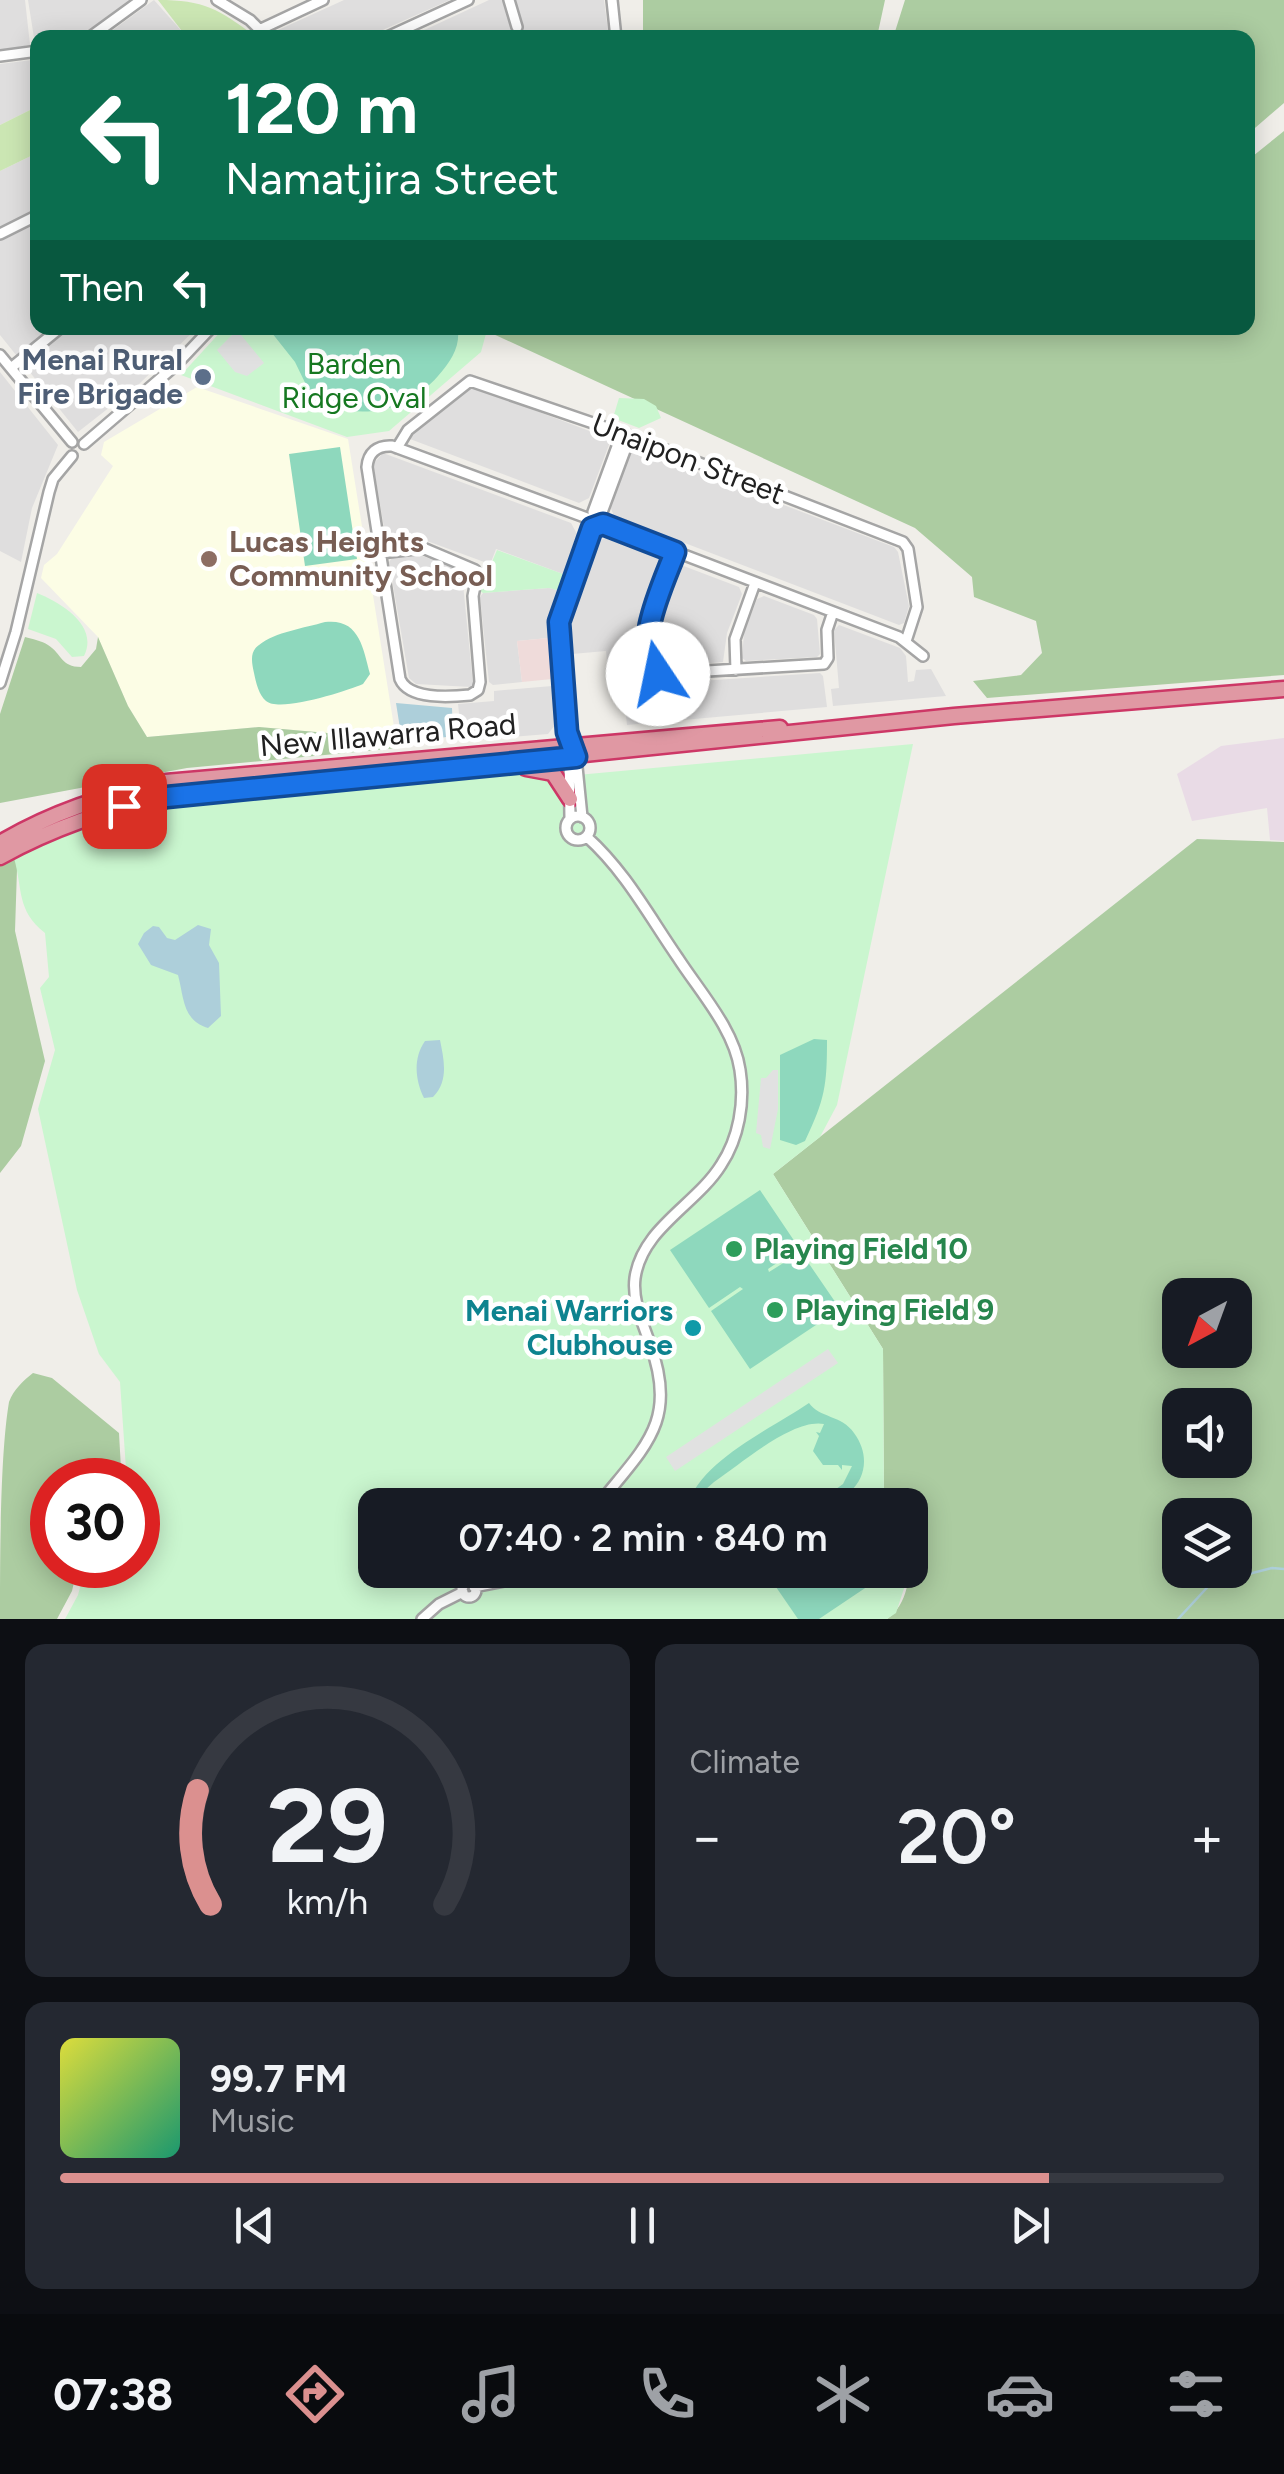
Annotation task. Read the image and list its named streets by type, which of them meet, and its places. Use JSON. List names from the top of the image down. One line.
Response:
{"streets":{"highway":["New Illawarra Road"],"street":["Unaipon Street"]},"parks":["Barden Ridge Oval"],"places":["Menai Rural Fire Brigade","Lucas Heights Community School","Playing Field 10","Playing Field 9","Menai Warriors Clubhouse"],"north":"bottom left","page":{"turn":["120 m","Namatjira Street"],"then":"Then","limit":"30","trip":"07:40 · 2 min · 840 m","tile":"Climate","heat":["−","20°","+"],"song":["99.7 FM","Music"],"tabs":"07:38","gauge":["29","km/h"]}}
